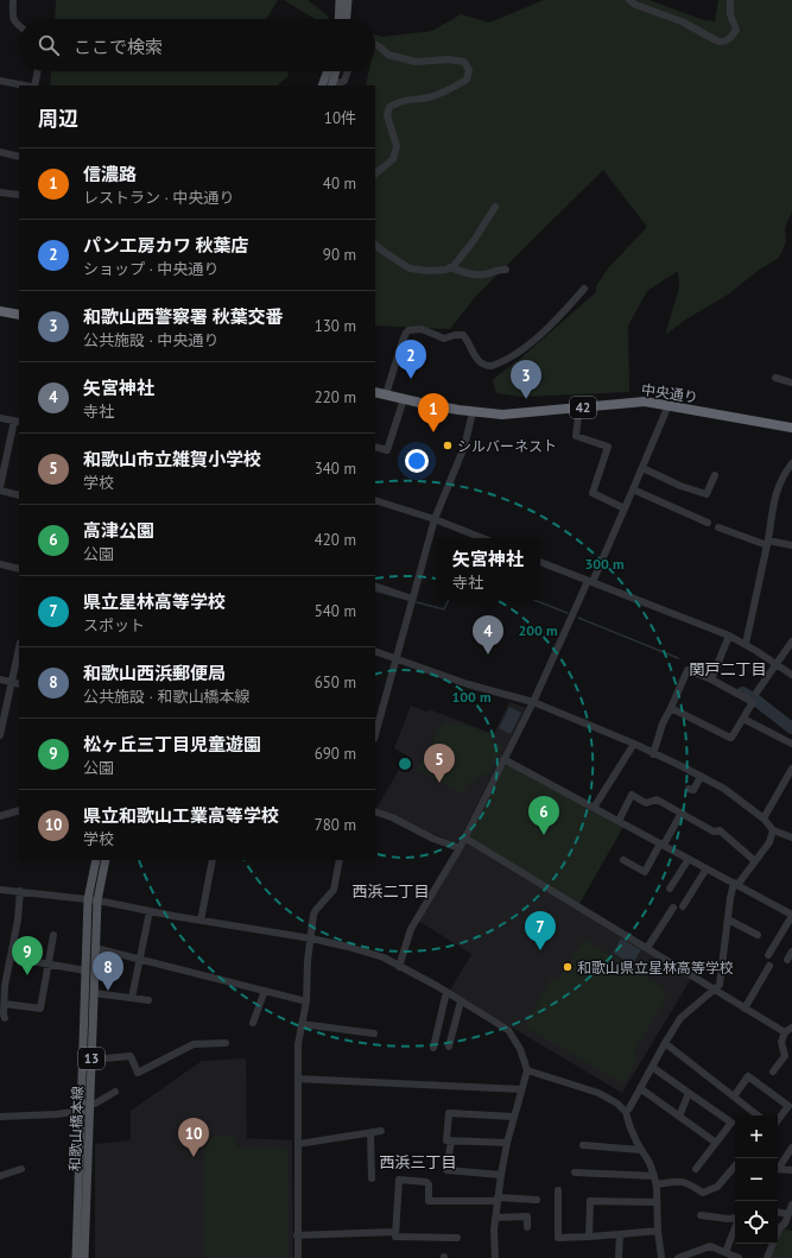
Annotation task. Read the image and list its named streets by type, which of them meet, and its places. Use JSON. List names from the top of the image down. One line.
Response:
{"streets":{"highway":["中央通り","42"],"main road":["13","和歌山橋本線"]},"districts":["関戸二丁目","西浜二丁目","西浜三丁目"],"places":["シルバーネスト","和歌山県立星林高等学校"],"page":{"search":"ここで検索","heading":["周辺","10件"],"list":[{"mark":"1","name":"信濃路","note":"レストラン · 中央通り","value":"40 m"},{"mark":"2","name":"パン工房カワ 秋葉店","note":"ショップ · 中央通り","value":"90 m"},{"mark":"3","name":"和歌山西警察署 秋葉交番","note":"公共施設 · 中央通り","value":"130 m"},{"mark":"4","name":"矢宮神社","note":"寺社","value":"220 m"},{"mark":"5","name":"和歌山市立雑賀小学校","note":"学校","value":"340 m"},{"mark":"6","name":"高津公園","note":"公園","value":"420 m"},{"mark":"7","name":"県立星林高等学校","note":"スポット","value":"540 m"},{"mark":"8","name":"和歌山西浜郵便局","note":"公共施設 · 和歌山橋本線","value":"650 m"},{"mark":"9","name":"松ヶ丘三丁目児童遊園","note":"公園","value":"690 m"},{"mark":"10","name":"県立和歌山工業高等学校","note":"学校","value":"780 m"}],"pins":["2","3","1","4","5","6","7","9","8","10"],"popup":["矢宮神社","寺社"],"map_buttons":["+","−"]},"rings":["300 m","200 m","100 m"]}
